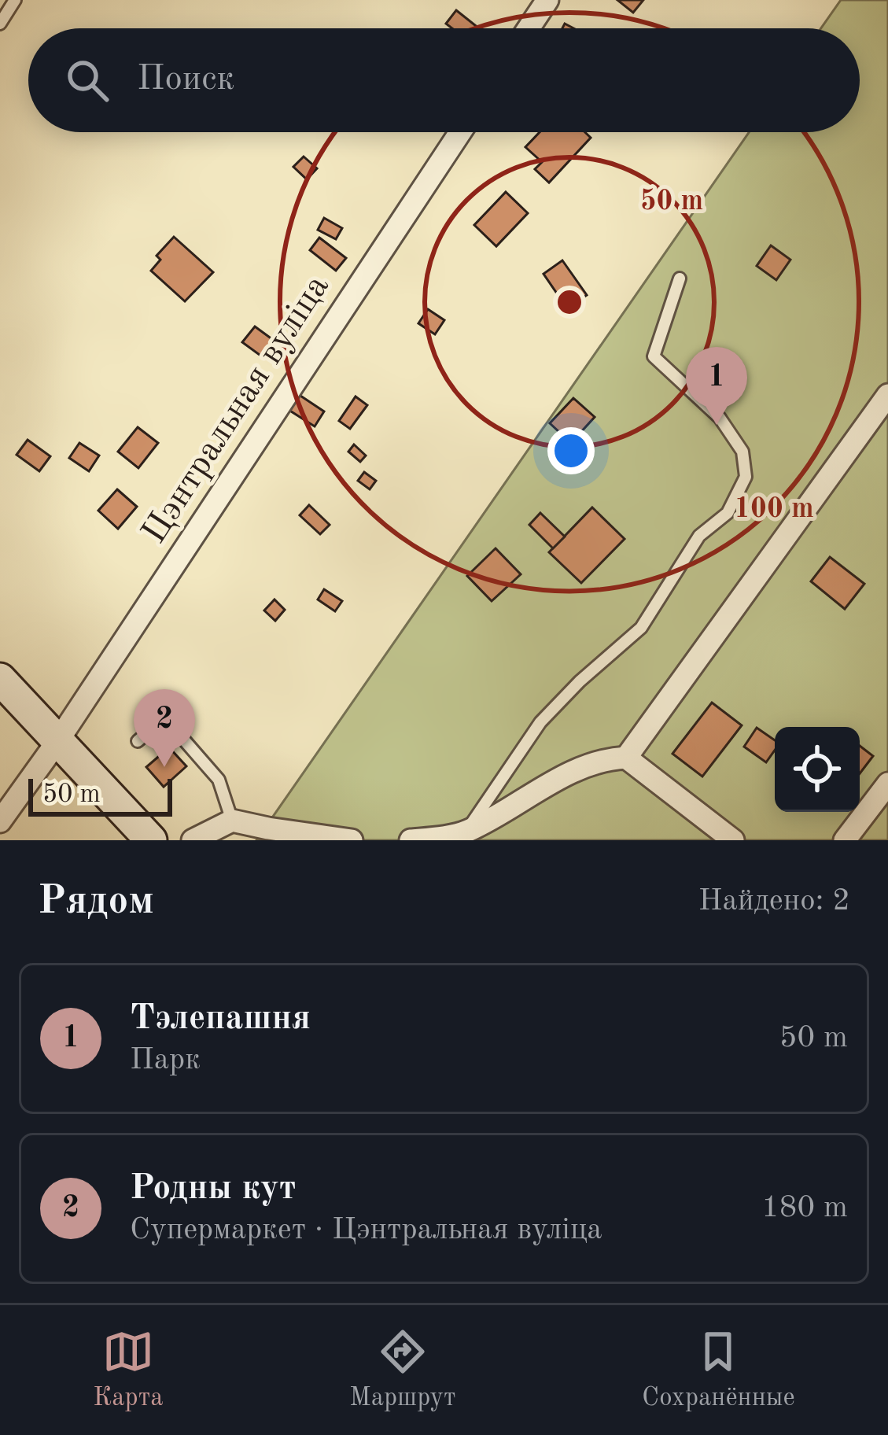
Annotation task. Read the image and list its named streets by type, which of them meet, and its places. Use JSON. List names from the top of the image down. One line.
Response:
{"streets":{"street":["Цэнтральная вуліца"]},"scale_bar":"50 m","page":{"search":"Поиск","pins":["1","2"],"scale":"50 m","heading":["Рядом","Найдено: 2"],"list":[{"mark":"1","name":"Тэлепашня","note":"Парк","value":"50 m"},{"mark":"2","name":"Родны кут","note":"Супермаркет · Цэнтральная вуліца","value":"180 m"}],"nav":["Карта","Маршрут","Сохранённые"]},"rings":["50 m","100 m"]}
